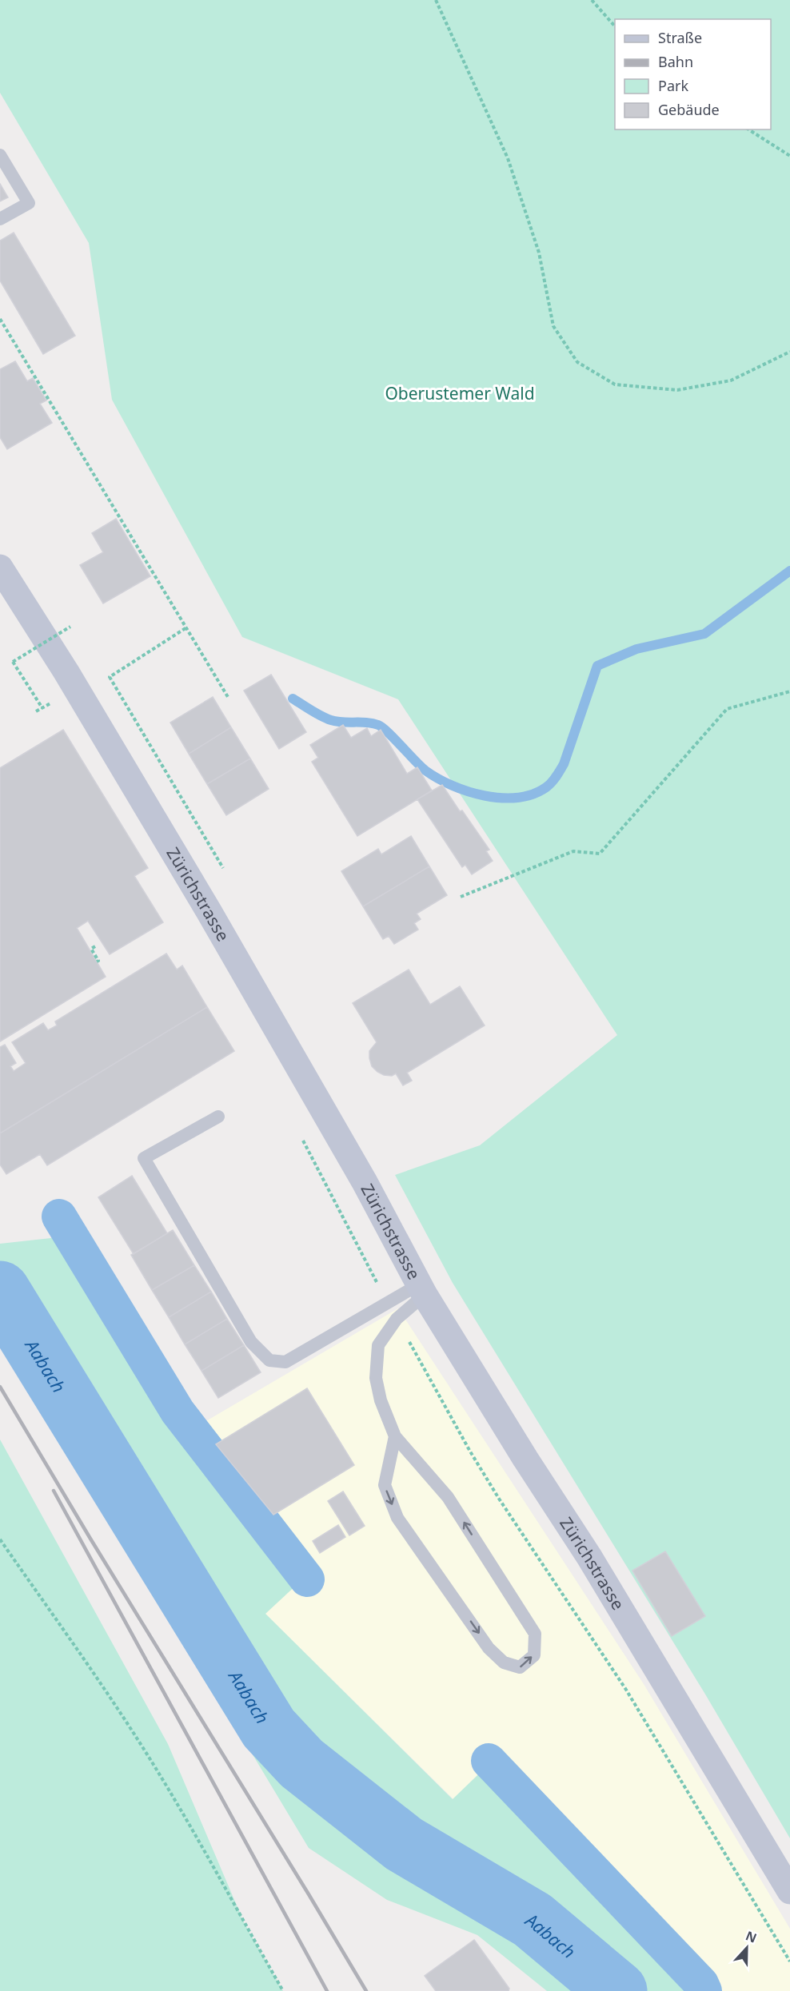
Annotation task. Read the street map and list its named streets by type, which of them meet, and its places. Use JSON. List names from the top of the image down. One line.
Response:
{"streets":{"main road":["Zürichstrasse"]},"water":["Aabach"],"parks":["Oberustemer Wald"],"legend":["Straße","Bahn","Park","Gebäude"],"north":"top"}
